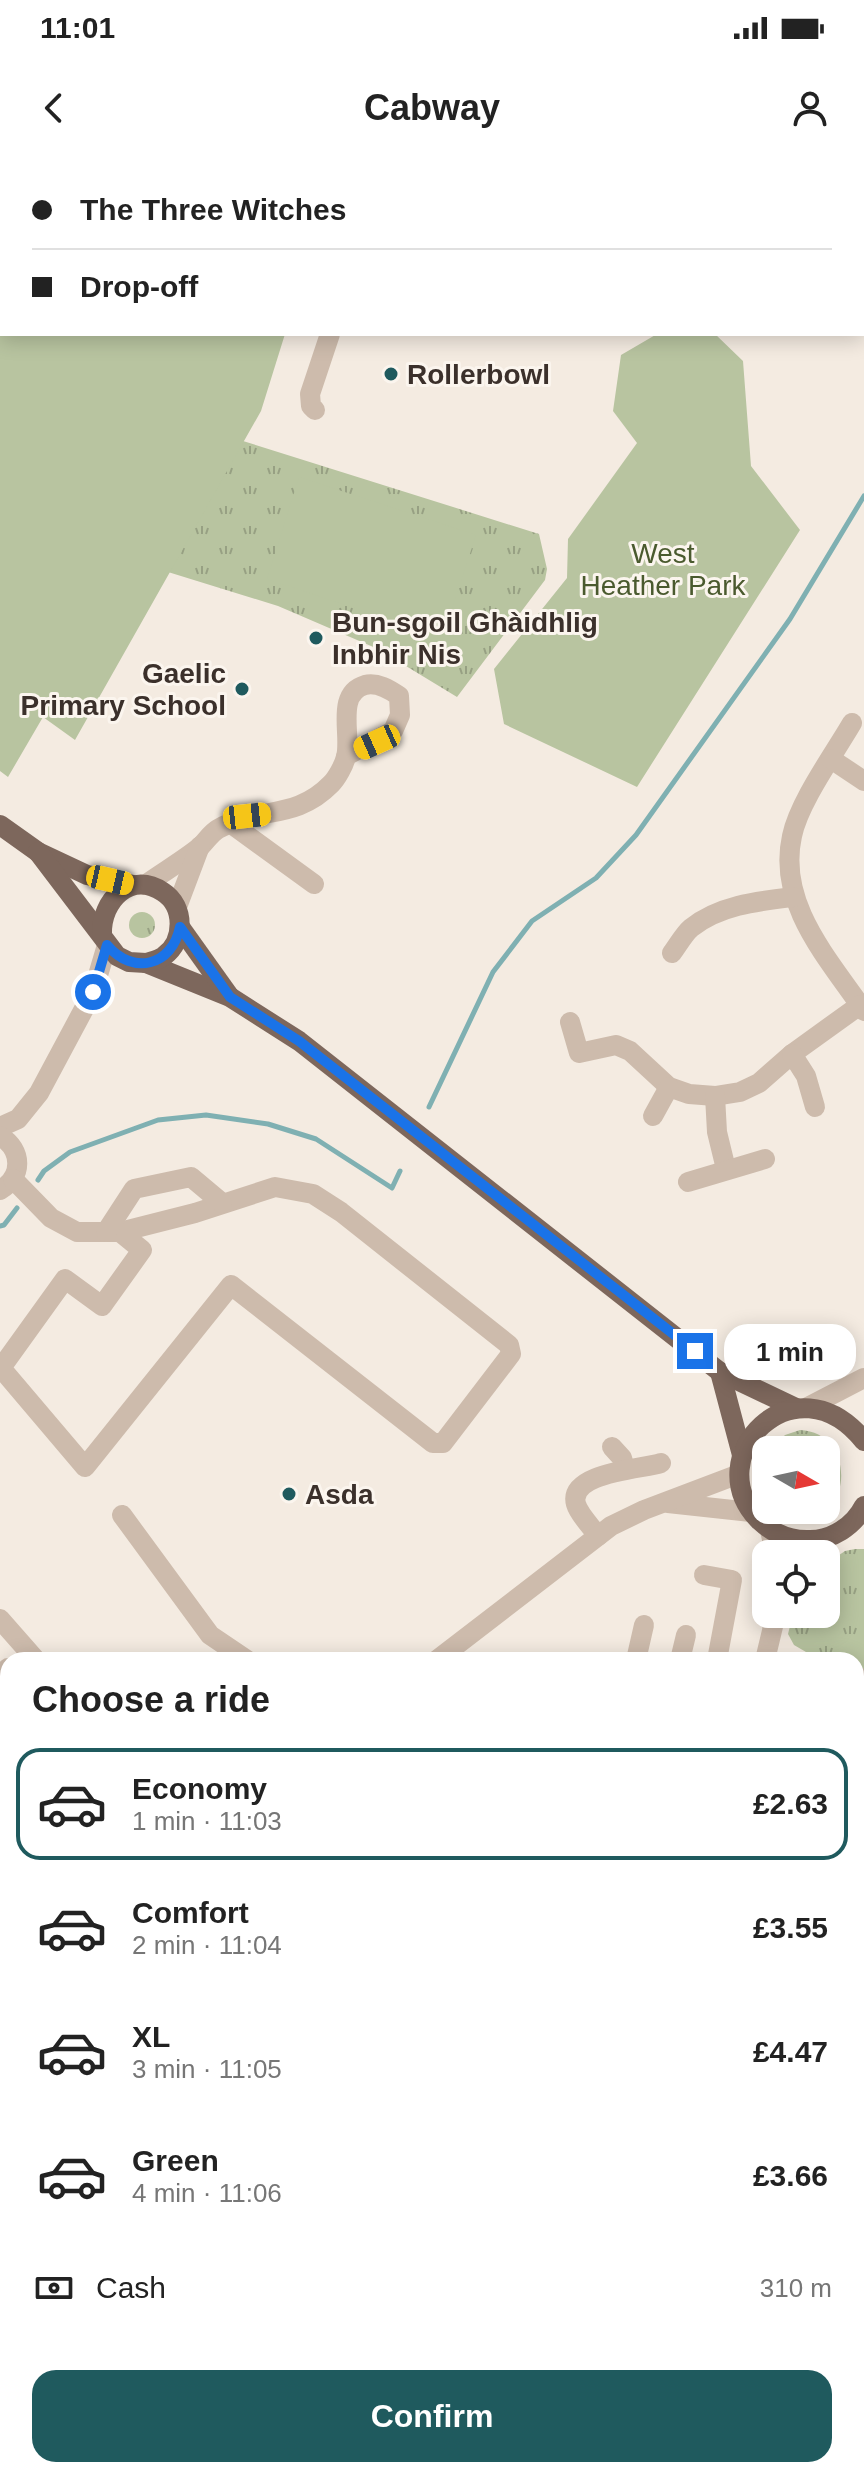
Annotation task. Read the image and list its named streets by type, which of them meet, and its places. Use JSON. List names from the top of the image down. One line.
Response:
{"parks":["West Heather Park"],"places":["Rollerbowl","Bun-sgoil Ghàidhlig Inbhir Nis","Gaelic Primary School","Asda"],"north":"right","page":{"status":"11:01","header":"Cabway","banner":["The Three Witches","Drop-off"],"bubble":"1 min","heading":"Choose a ride","list":[{"name":"Economy","note":"1 min · 11:03","value":"£2.63"},{"name":"Comfort","note":"2 min · 11:04","value":"£3.55"},{"name":"XL","note":"3 min · 11:05","value":"£4.47"},{"name":"Green","note":"4 min · 11:06","value":"£3.66"}],"pay":["Cash","310 m"],"buttons":"Confirm"}}
